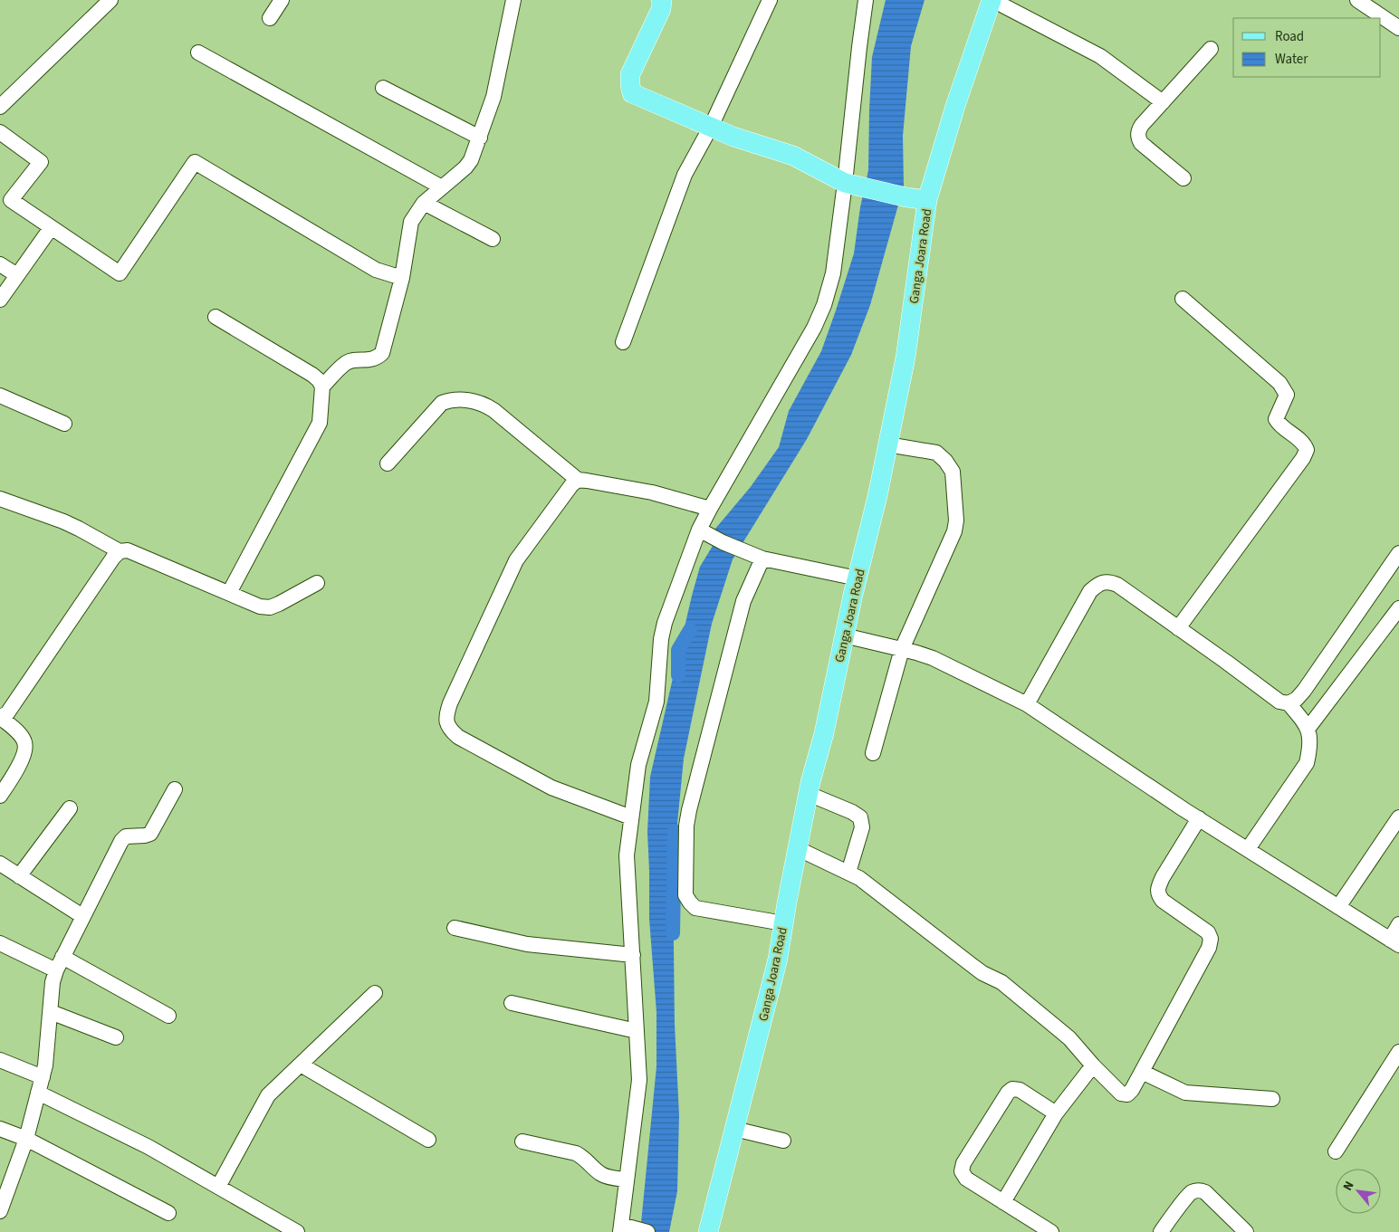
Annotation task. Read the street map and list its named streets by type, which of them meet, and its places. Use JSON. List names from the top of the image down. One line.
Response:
{"streets":{"main road":["Ganga Joara Road"]},"legend":["Road","Water"],"north":"top left"}
